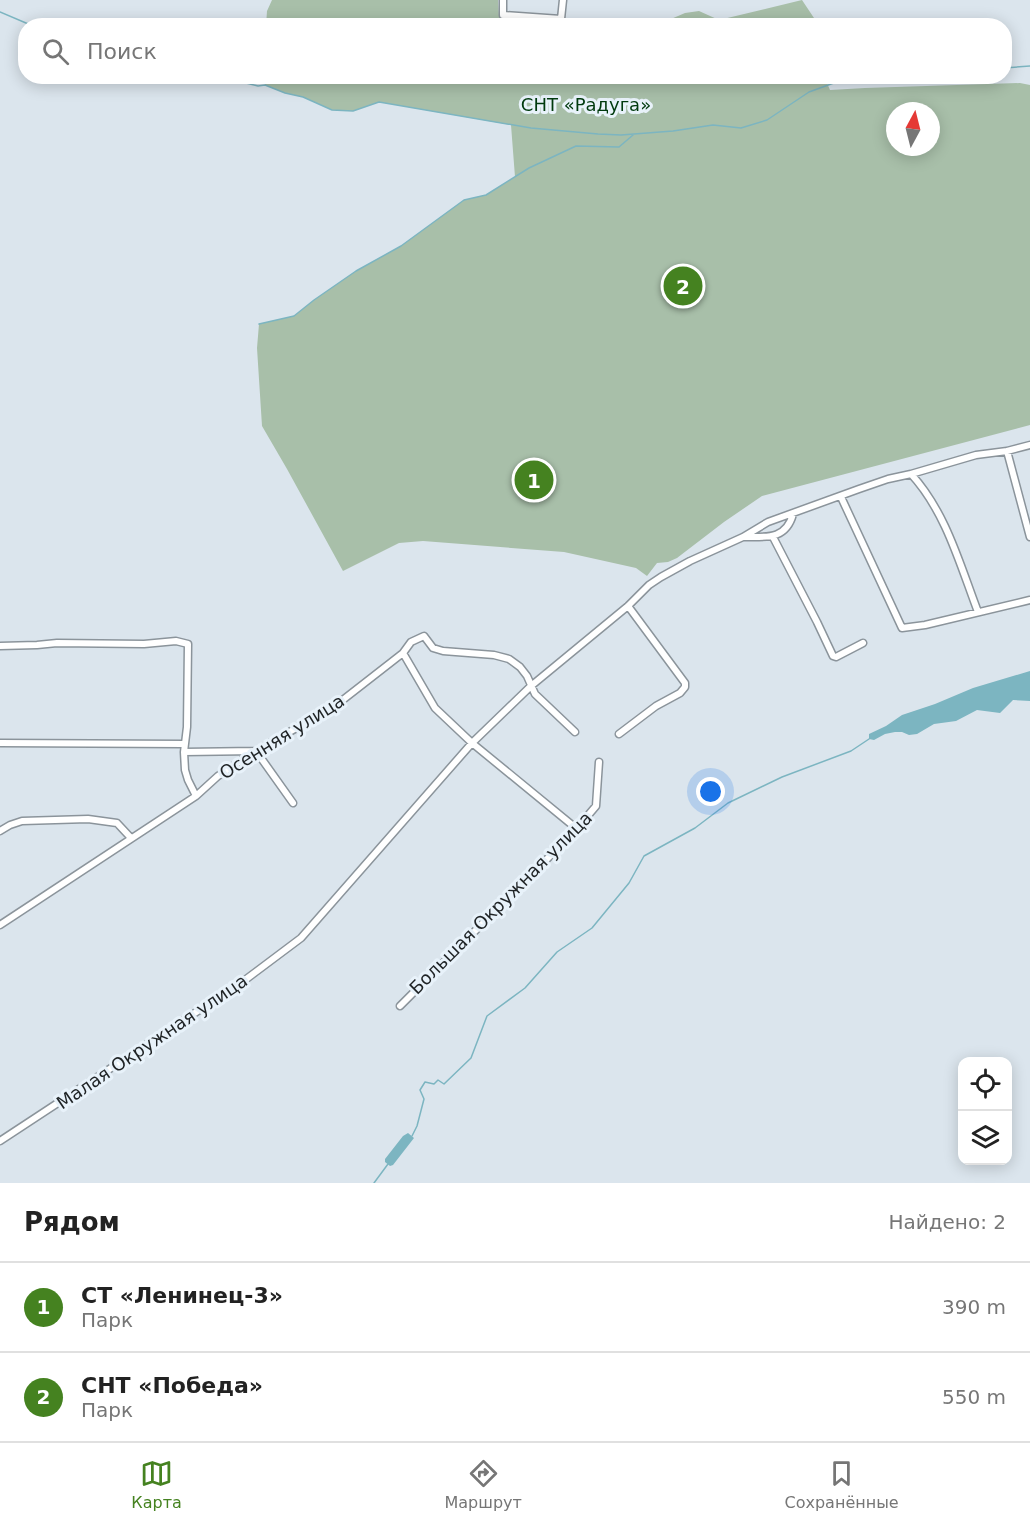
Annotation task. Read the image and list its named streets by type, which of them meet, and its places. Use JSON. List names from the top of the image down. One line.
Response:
{"streets":{"street":["Осенняя улица","Большая Окружная улица","Малая Окружная улица"]},"crossings":[["Осенняя улица","Малая Окружная улица"]],"parks":["СНТ «Радуга»"],"north":"top","page":{"search":"Поиск","pins":["2","1"],"heading":["Рядом","Найдено: 2"],"list":[{"mark":"1","name":"СТ «Ленинец-3»","note":"Парк","value":"390 m"},{"mark":"2","name":"СНТ «Победа»","note":"Парк","value":"550 m"}],"nav":["Карта","Маршрут","Сохранённые"]}}
